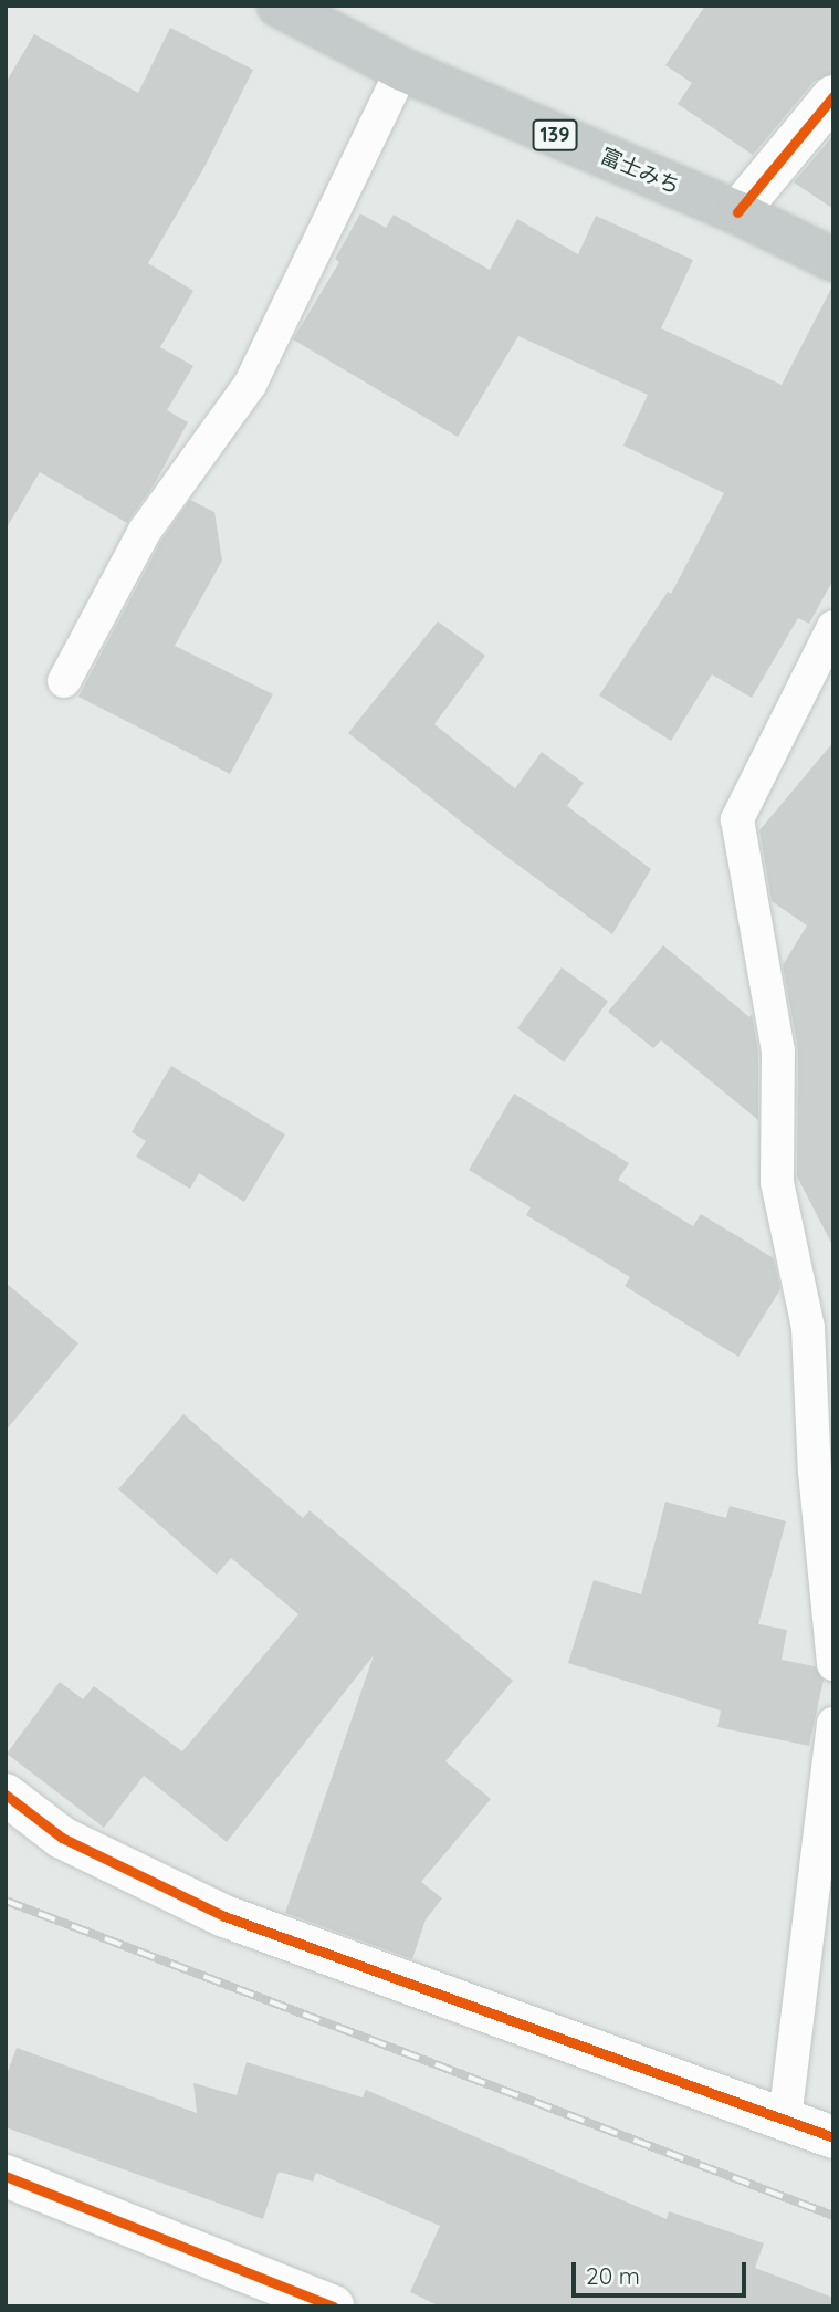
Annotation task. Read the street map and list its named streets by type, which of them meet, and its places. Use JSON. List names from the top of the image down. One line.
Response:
{"streets":{"highway":["139","富士みち"]},"scale_bar":"20 m"}
